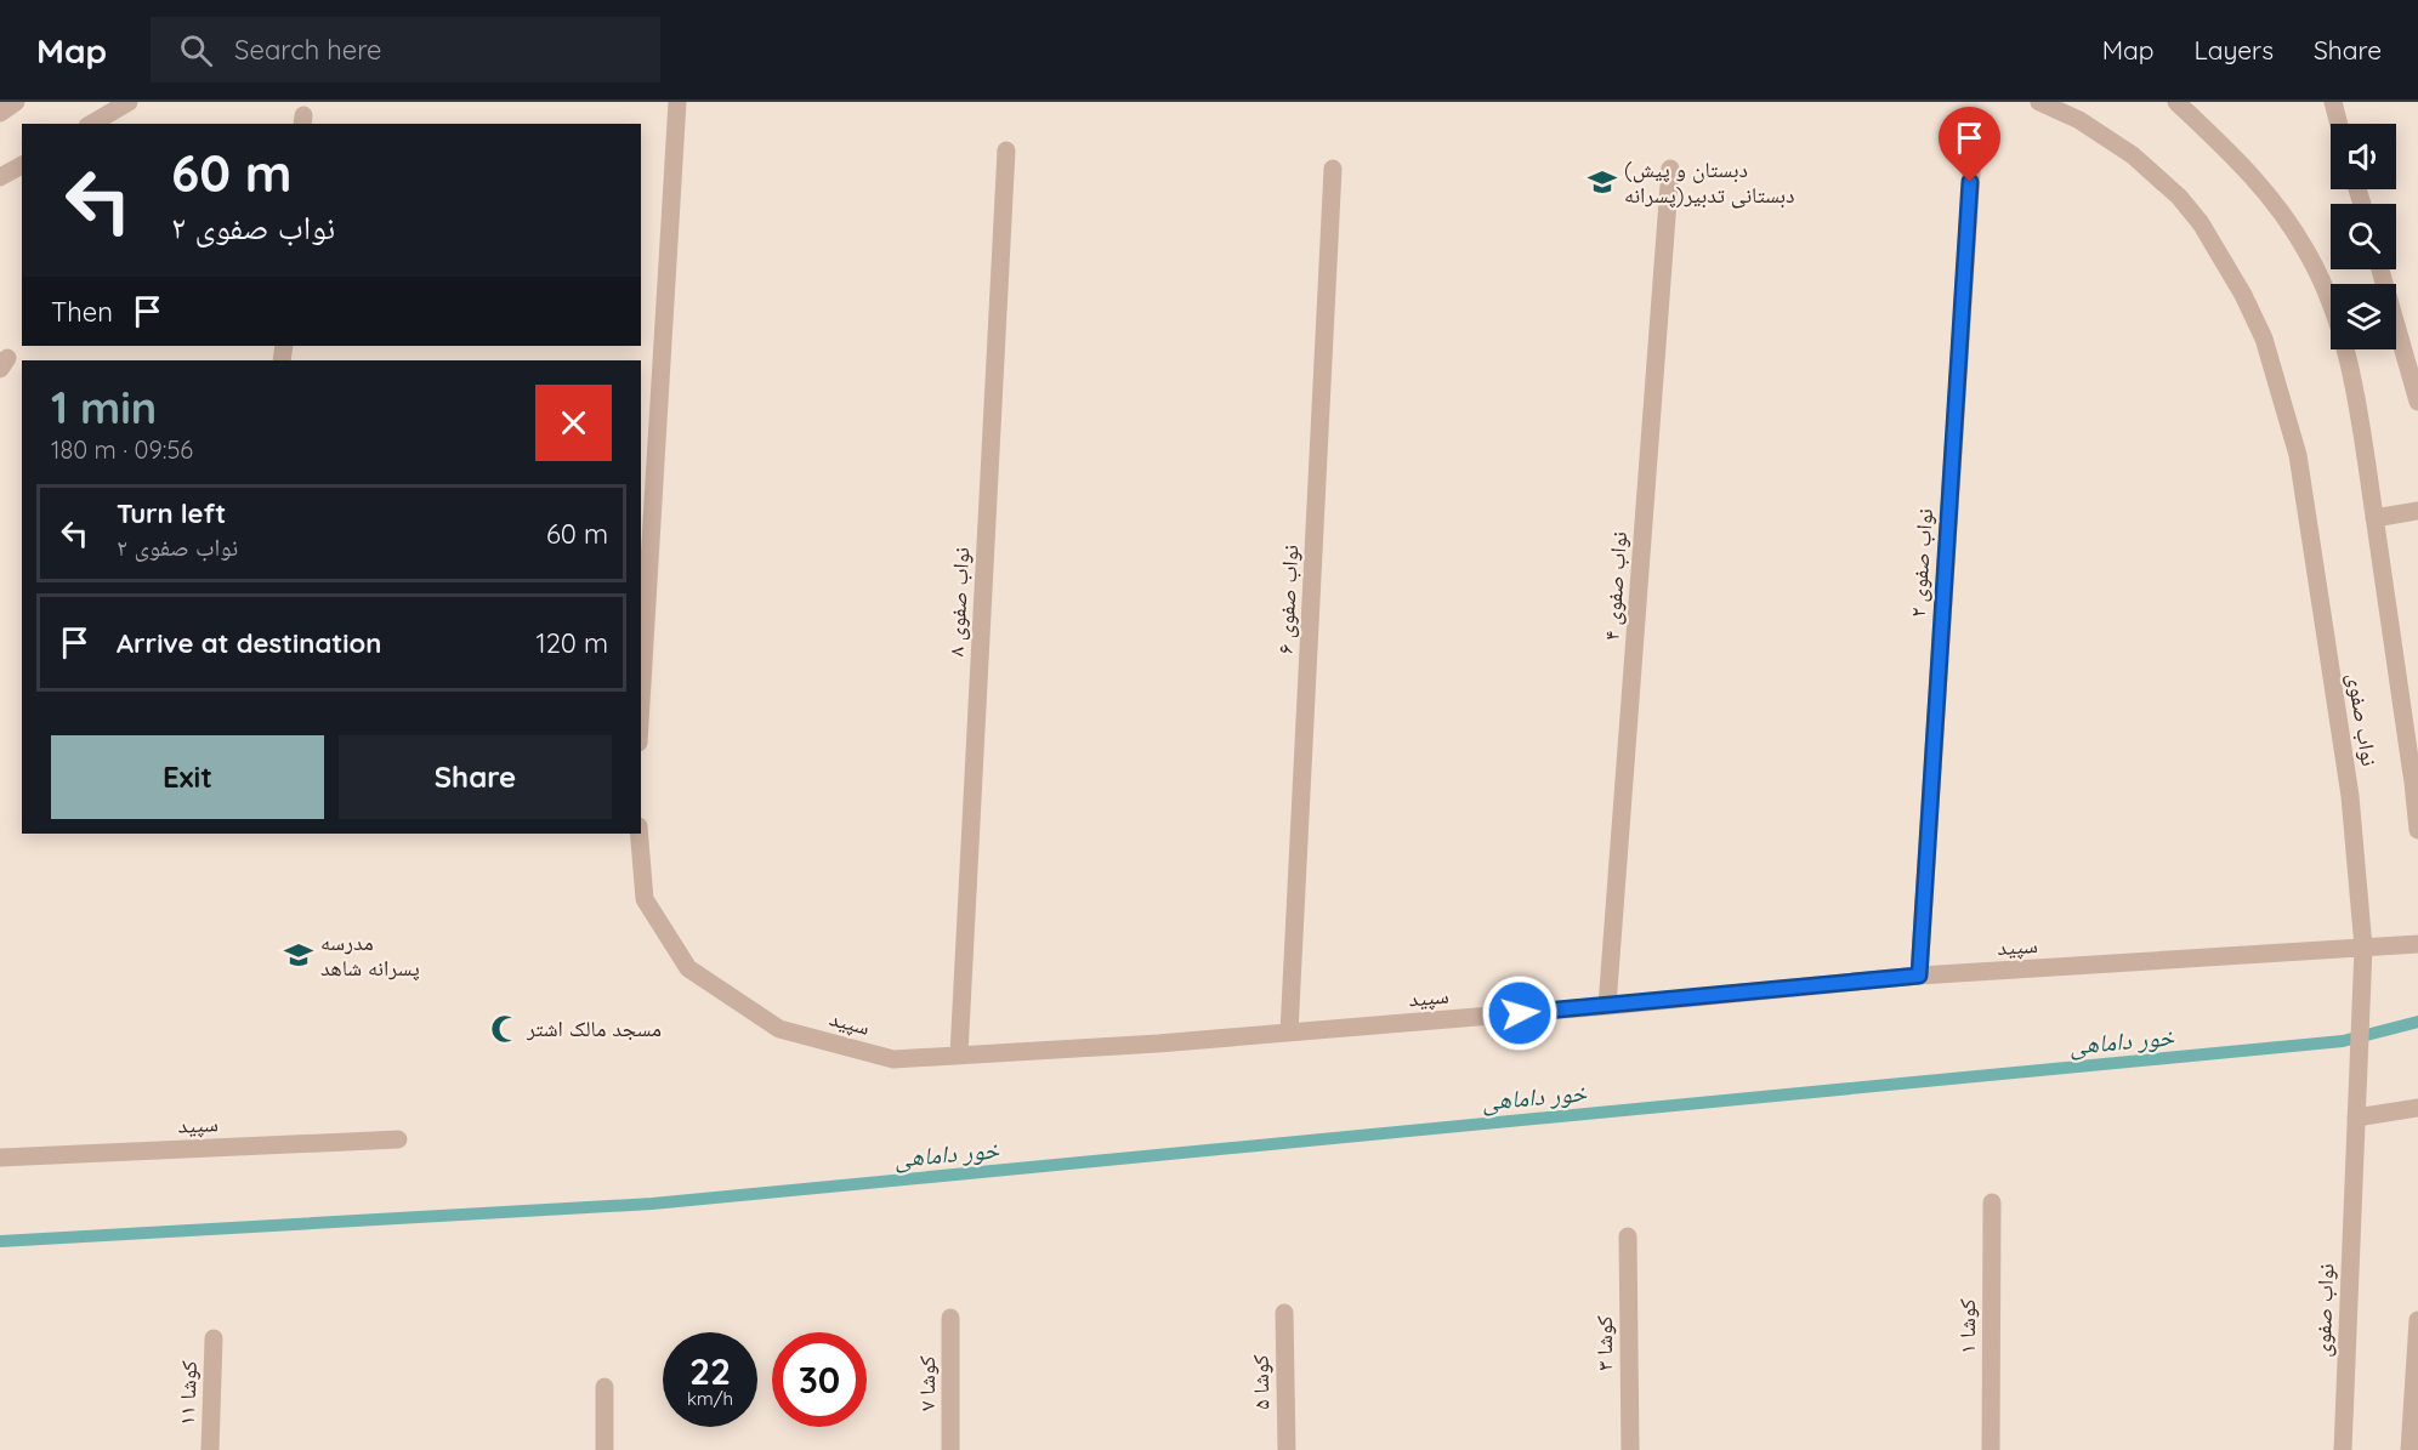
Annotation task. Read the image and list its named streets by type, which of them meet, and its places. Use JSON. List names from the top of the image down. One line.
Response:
{"streets":{"street":["نواب صفوی ۲","نواب صفوی ۴","نواب صفوی ۶","نواب صفوی ۸","نواب صفوی","سپید","کوشا ۱","کوشا ۳","کوشا ۵","کوشا ۷","کوشا ۱۱"]},"crossings":[["نواب صفوی ۲","سپید"],["نواب صفوی ۴","سپید"],["نواب صفوی ۶","سپید"],["نواب صفوی ۸","سپید"],["نواب صفوی","سپید"]],"water":["خور داماهی"],"places":{"school or university":["(دبستان و پیش دبستانی تدبیر(پسرانه","مدرسه پسرانه شاهد"],"mosque":["مسجد مالک اشتر"]},"page":{"header":"Map","search":"Search here","nav":["Map","Layers","Share"],"turn":["60 m","نواب صفوی ۲"],"then":"Then","heading":["1 min","180 m · 09:56"],"list":[{"name":"Turn left","note":"نواب صفوی ۲","value":"60 m"},{"name":"Arrive at destination","value":"120 m"}],"buttons":["Exit","Share"],"speed":"22 km/h","limit":"30"}}
